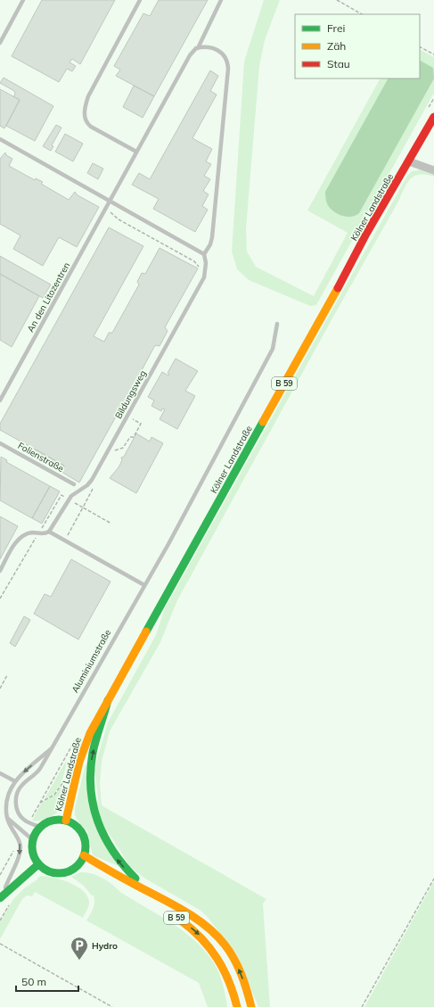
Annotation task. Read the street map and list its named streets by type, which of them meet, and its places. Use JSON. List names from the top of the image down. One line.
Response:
{"streets":{"main road":["Kölner Landstraße","B 59"],"lane":["An den Litozentren","Bildungsweg","Folienstraße","Aluminiumstraße"]},"crossings":[["Kölner Landstraße","Aluminiumstraße"]],"places":{"parking":["Hydro"]},"legend":["Frei","Zäh","Stau"],"scale_bar":"50 m"}
